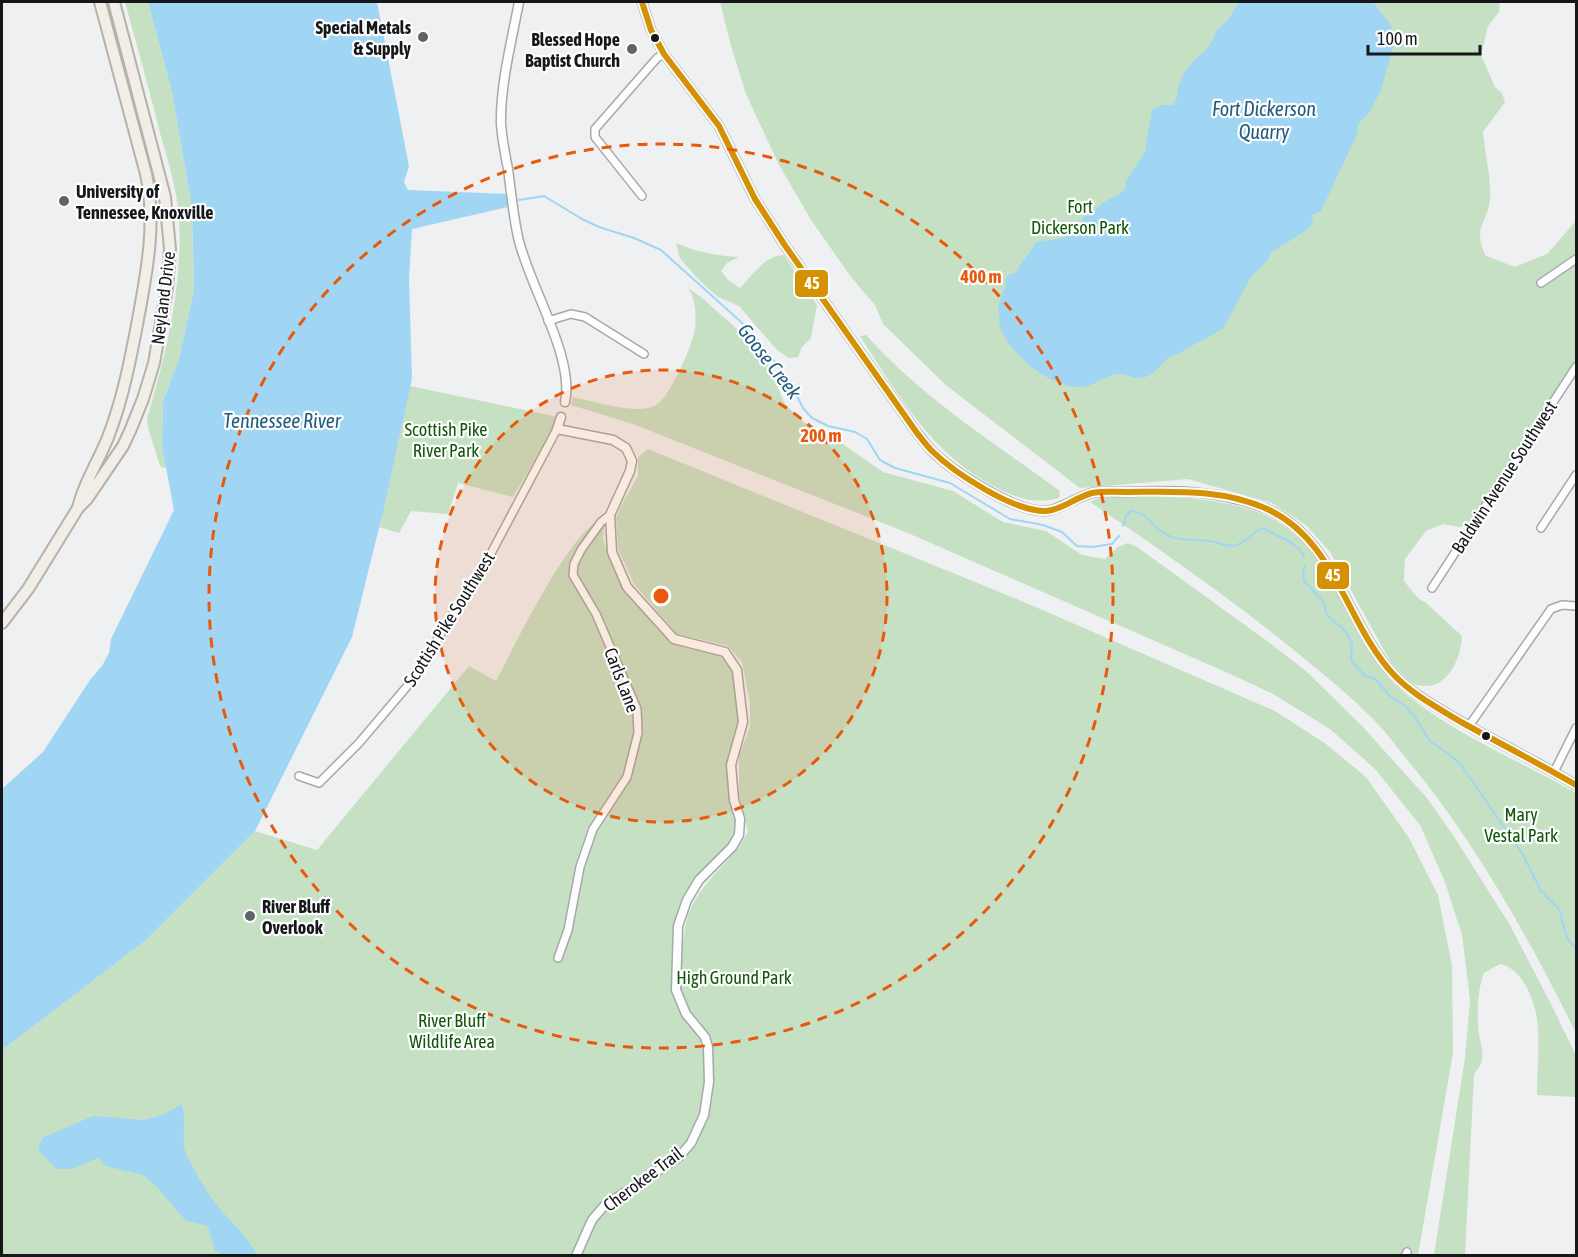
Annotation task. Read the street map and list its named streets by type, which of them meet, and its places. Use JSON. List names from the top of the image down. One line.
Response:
{"streets":{"main road":["Neyland Drive"],"street":["Baldwin Avenue Southwest","Scottish Pike Southwest","Carls Lane","Cherokee Trail"]},"crossings":[["Scottish Pike Southwest","Cherokee Trail"],["Carls Lane","Cherokee Trail"]],"water":["Fort Dickerson Quarry","Goose Creek","Tennessee River"],"parks":["Fort Dickerson Park","Scottish Pike River Park","Mary Vestal Park","High Ground Park","River Bluff Wildlife Area"],"places":["Special Metals & Supply","Blessed Hope Baptist Church","University of Tennessee, Knoxville","River Bluff Overlook"],"lines":["transit line 45"],"scale_bar":"100 m","rings":["400 m","200 m"]}
